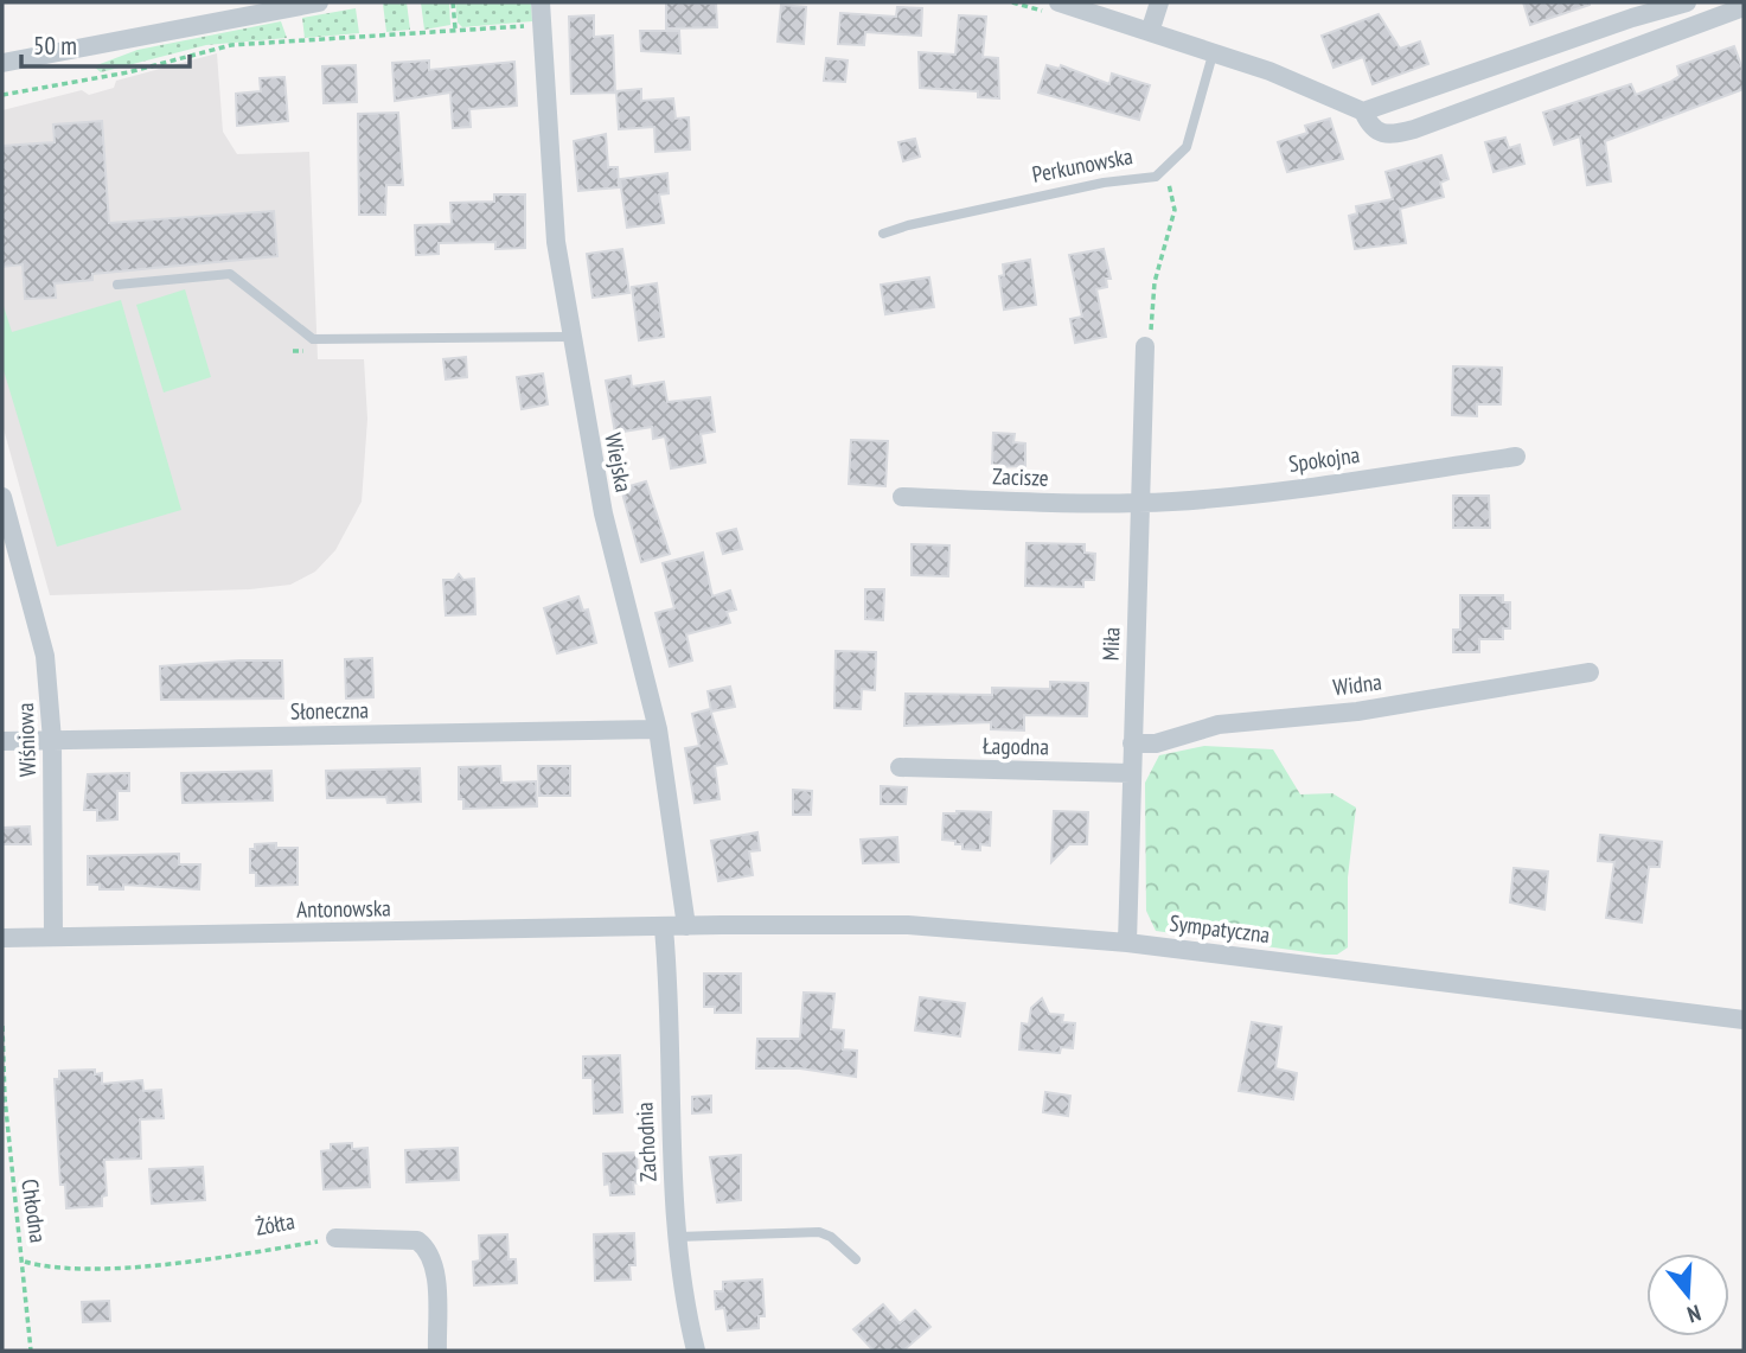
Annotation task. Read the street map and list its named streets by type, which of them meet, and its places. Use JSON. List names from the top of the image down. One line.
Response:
{"streets":{"street":["Spokojna","Wiejska","Zacisze","Miła","Widna","Słoneczna","Wiśniowa","Łagodna","Antonowska","Sympatyczna","Zachodnia"],"lane":["Perkunowska"],"path":["Chłodna","Żółta"]},"crossings":[["Spokojna","Zacisze"],["Spokojna","Miła"],["Wiejska","Słoneczna"],["Wiejska","Antonowska"],["Wiejska","Sympatyczna"],["Zacisze","Miła"],["Miła","Widna"],["Miła","Łagodna"],["Miła","Sympatyczna"],["Słoneczna","Wiśniowa"],["Wiśniowa","Antonowska"],["Antonowska","Sympatyczna"],["Antonowska","Zachodnia"],["Chłodna","Żółta"]],"scale_bar":"50 m","north":"bottom"}
